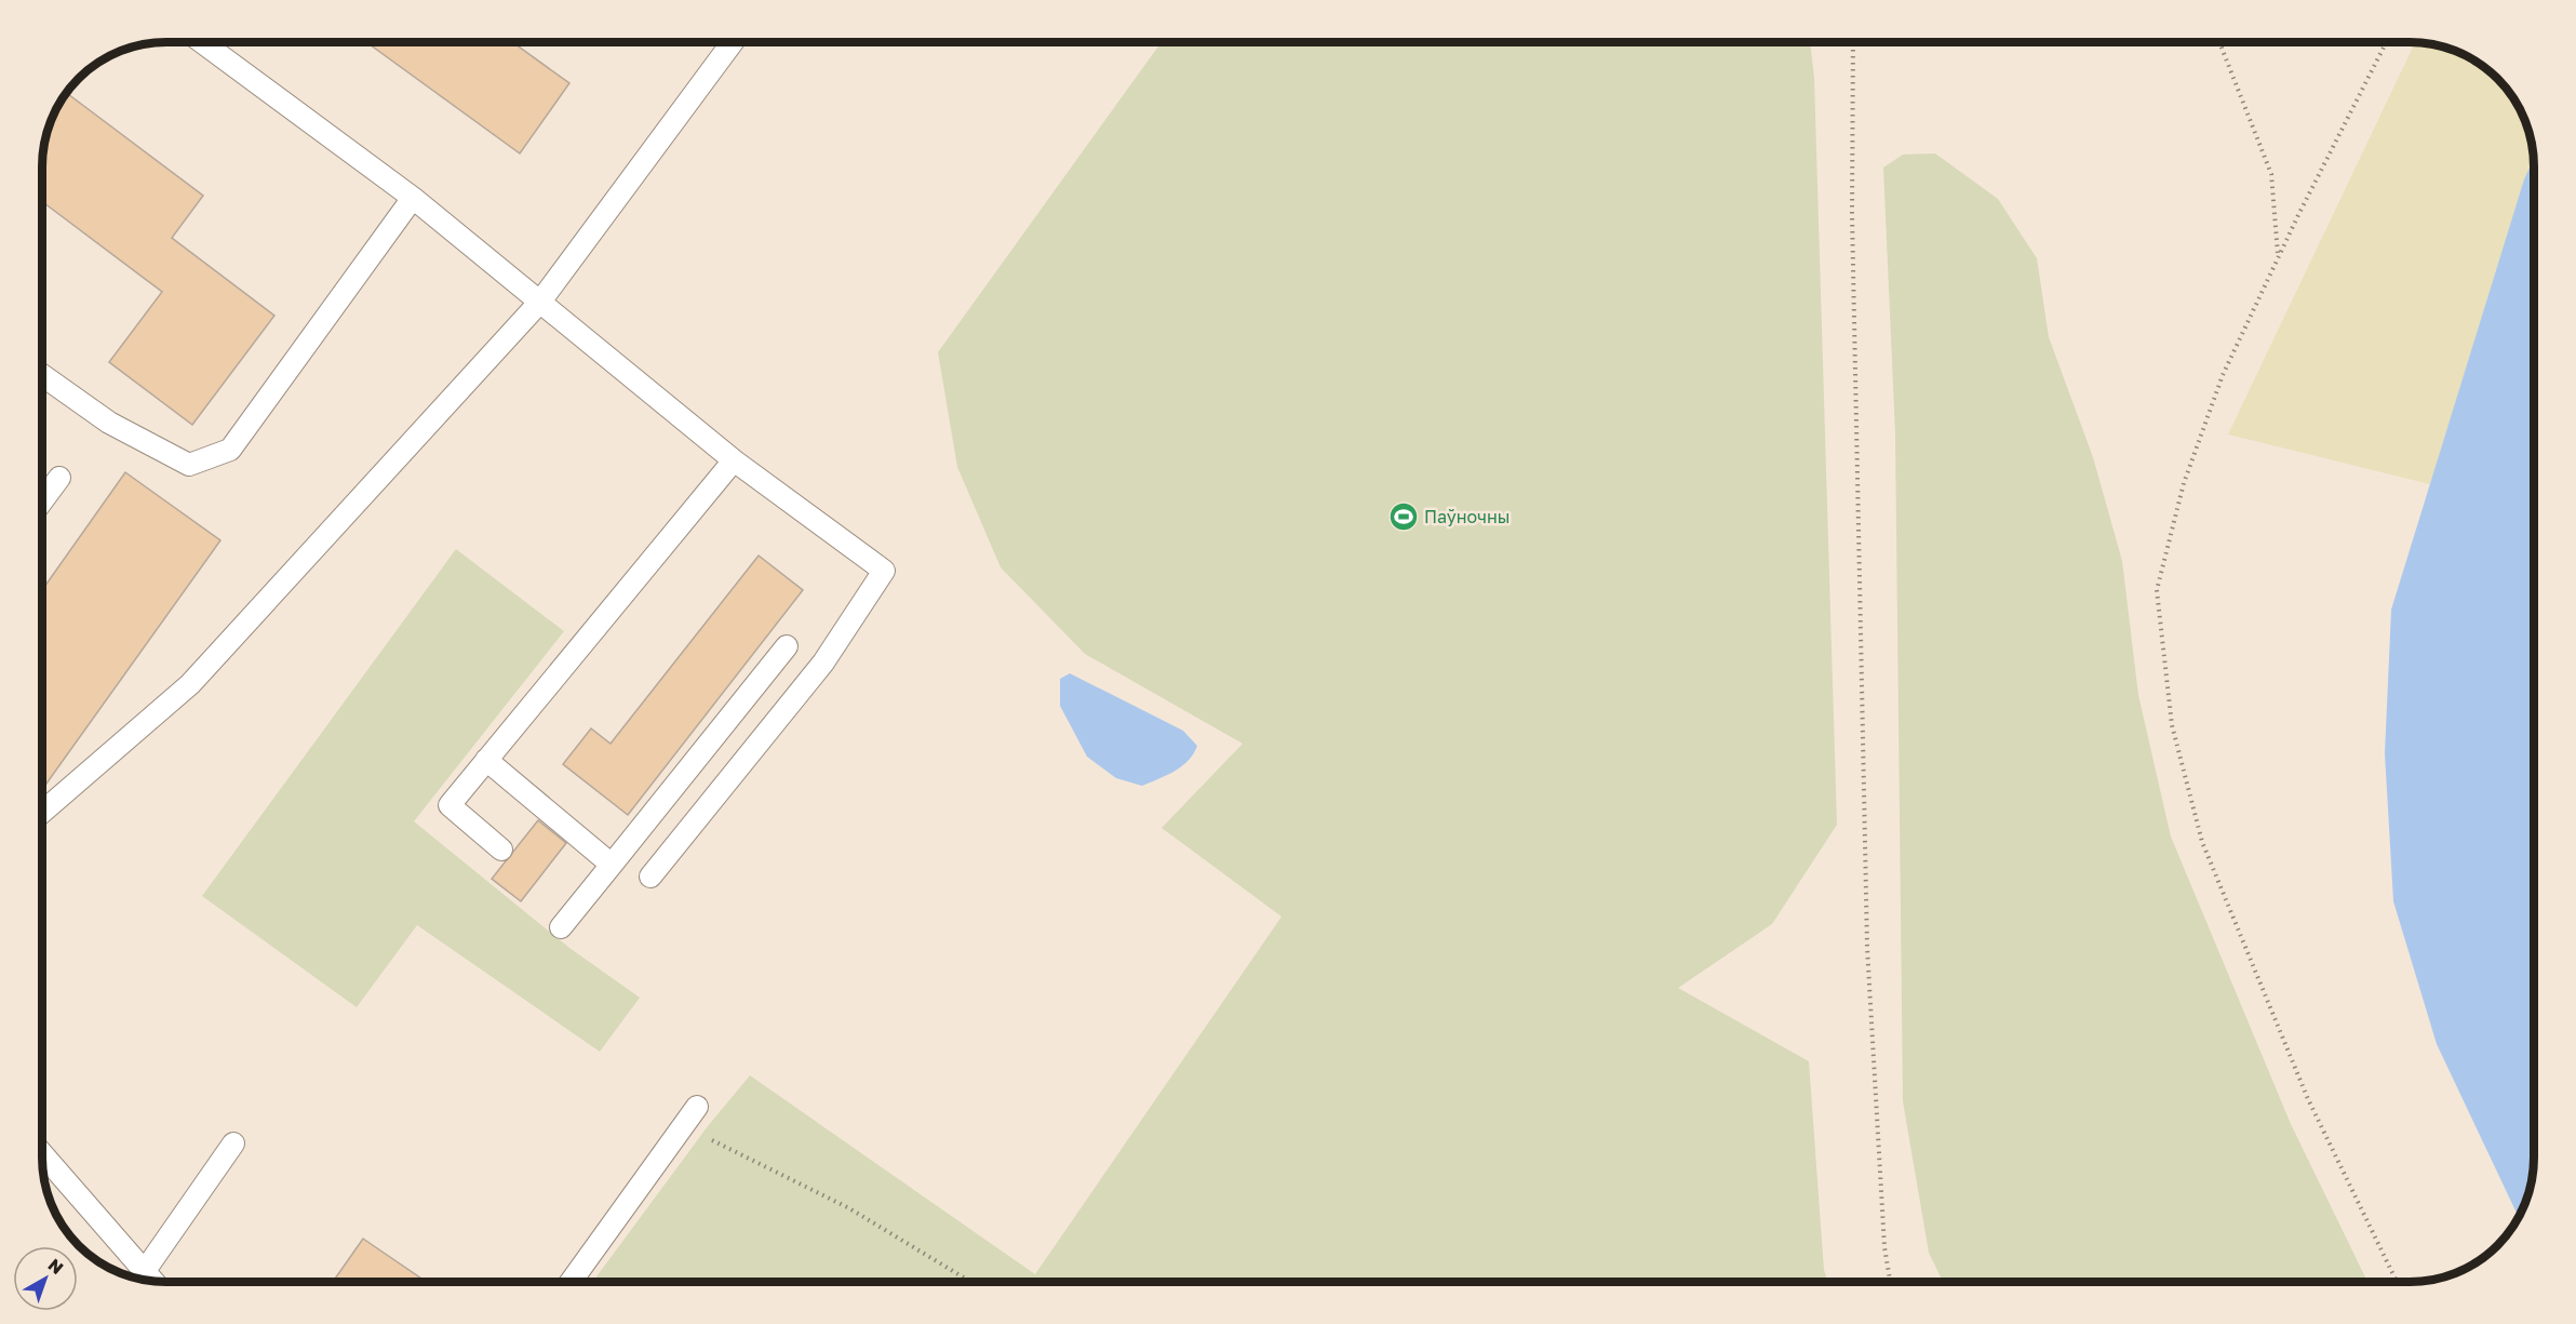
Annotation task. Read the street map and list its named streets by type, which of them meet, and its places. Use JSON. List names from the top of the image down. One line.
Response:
{"places":{"sports":["Паўночны"]},"north":"top right"}
